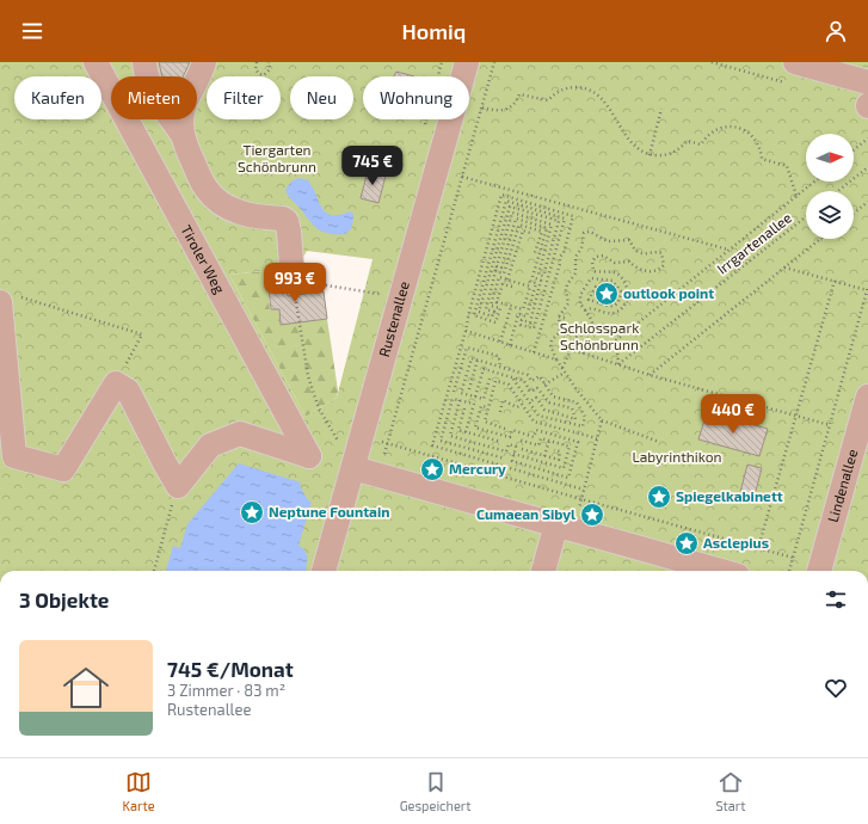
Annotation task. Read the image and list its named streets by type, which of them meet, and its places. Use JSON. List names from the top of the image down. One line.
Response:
{"streets":{"street":["Tiroler Weg","Rustenallee","Lindenallee"],"path":["Irrgartenallee"]},"parks":["Tiergarten Schönbrunn","Schlosspark Schönbrunn","Labyrinthikon"],"places":{"place":["outlook point","Mercury","Spiegelkabinett","Neptune Fountain","Cumaean Sibyl","Asclepius"]},"north":"right","page":{"header":"Homiq","chip":["Kaufen","Mieten","Filter","Neu","Wohnung"],"price":["745 €","993 €","440 €"],"heading":"3 Objekte","list":[{"name":"745 €/Monat","note":"3 Zimmer · 83 m² · Rustenallee"}],"tabs":["Karte","Gespeichert","Start"]}}
